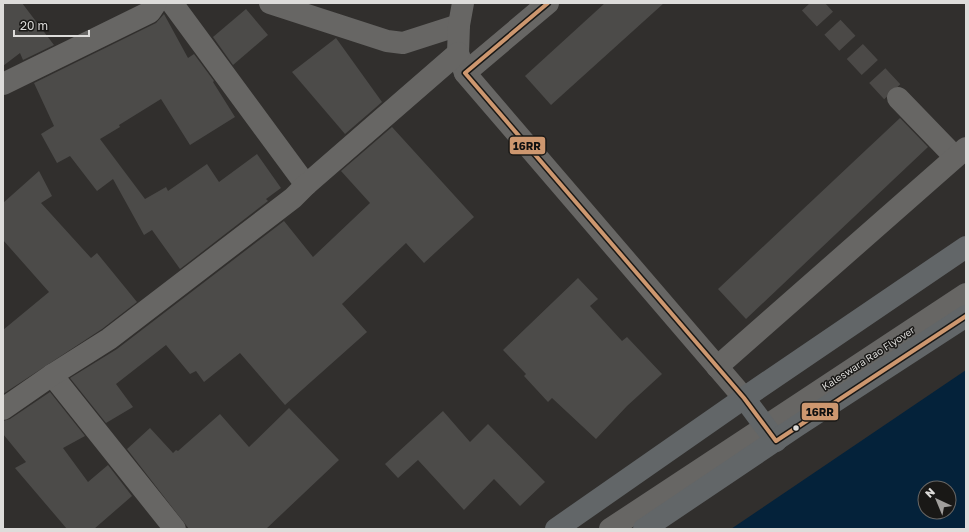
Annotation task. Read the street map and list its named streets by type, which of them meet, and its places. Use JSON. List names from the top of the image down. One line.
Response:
{"streets":{"street":["Kaleswara Rao Flyover"]},"lines":["transit line 16RR"],"scale_bar":"20 m","north":"top left"}
